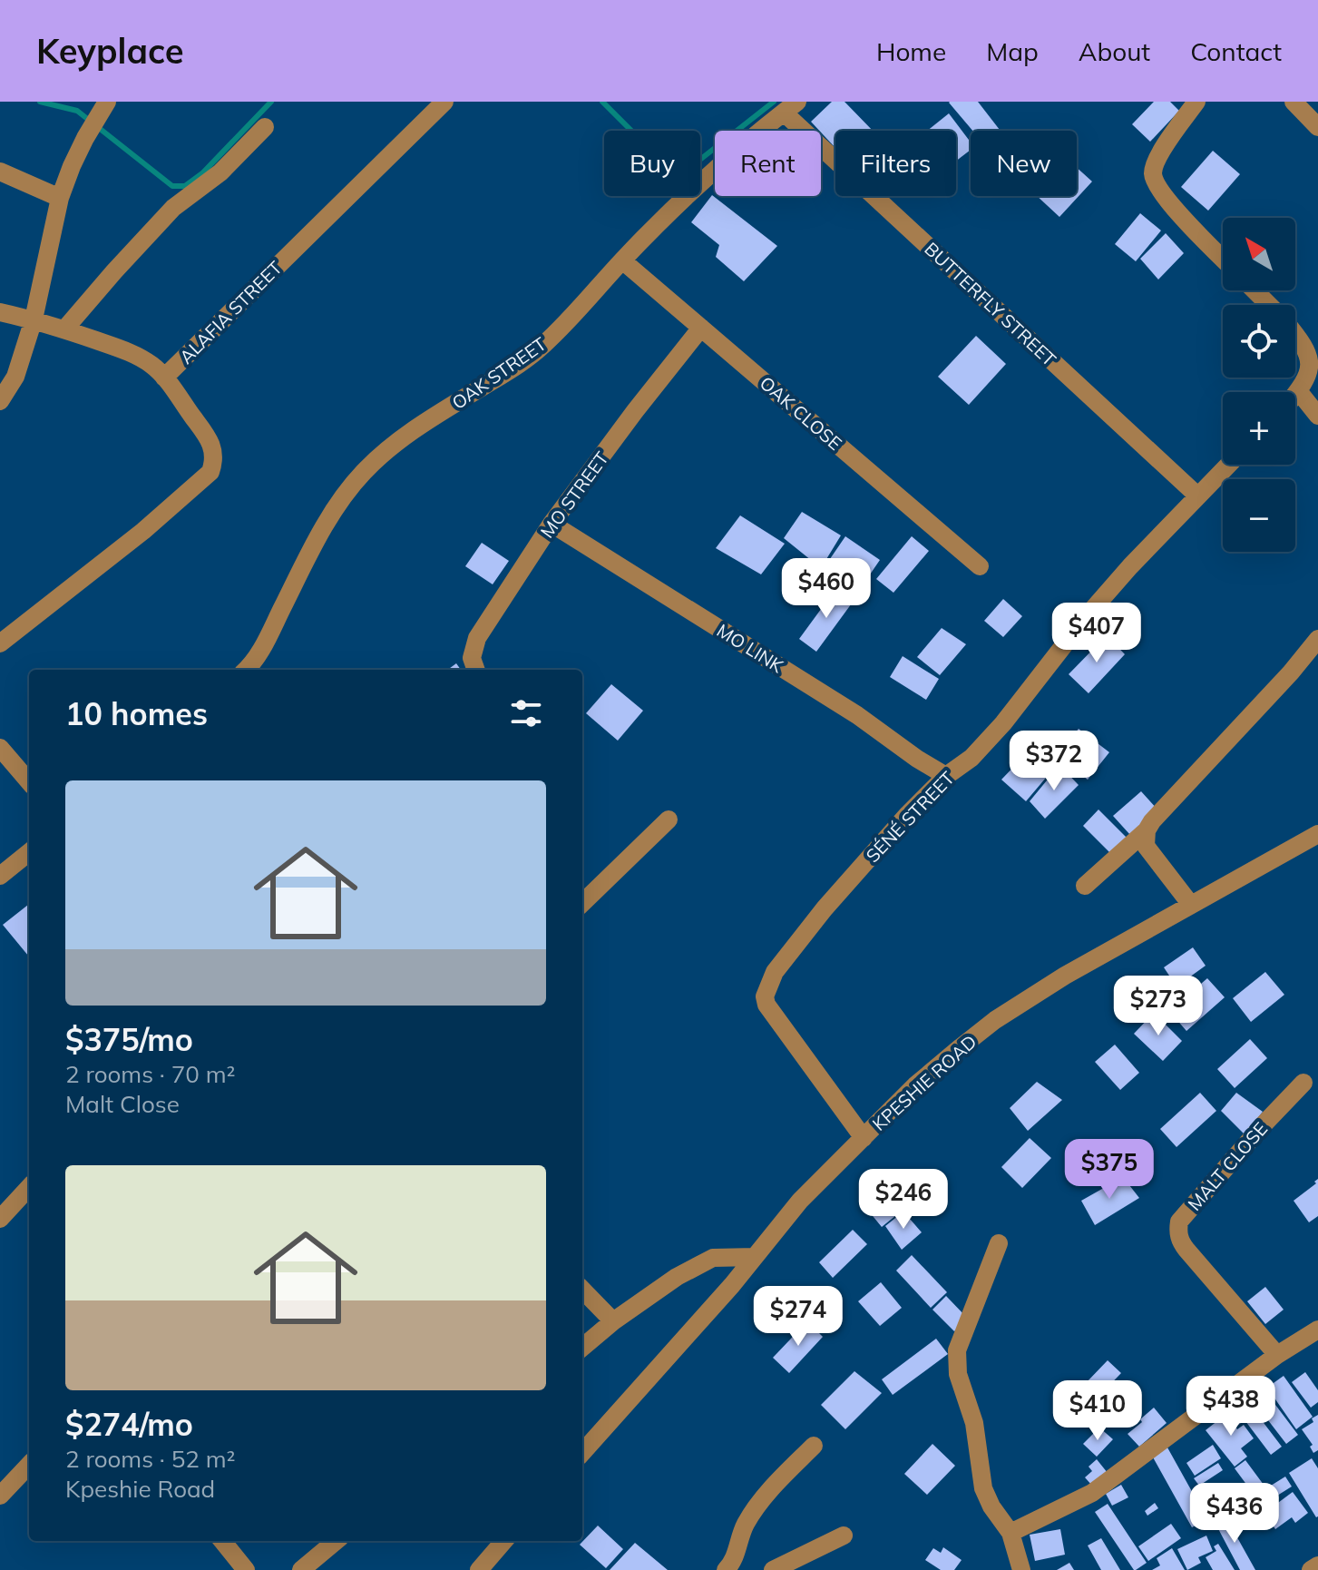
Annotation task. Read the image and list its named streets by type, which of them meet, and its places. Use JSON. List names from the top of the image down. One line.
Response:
{"streets":{"street":["BUTTERFLY STREET","ALAFIA STREET","OAK STREET","OAK CLOSE","MO STREET","MO LINK","SÉNÉ STREET","KPESHIE ROAD","MALT CLOSE"]},"crossings":[["BUTTERFLY STREET","OAK STREET"],["BUTTERFLY STREET","SÉNÉ STREET"],["OAK STREET","OAK CLOSE"],["OAK CLOSE","MO STREET"],["MO STREET","MO LINK"],["MO LINK","SÉNÉ STREET"],["SÉNÉ STREET","KPESHIE ROAD"]],"north":"top left","page":{"header":"Keyplace","nav":["Home","Map","About","Contact"],"chip":["Buy","Rent","Filters","New"],"map_buttons":["+","−"],"price":["$460","$407","$372","$273","$375","$246","$274","$438","$410","$436"],"heading":"10 homes","list":[{"name":"$375/mo","note":"2 rooms · 70 m² · Malt Close"},{"name":"$274/mo","note":"2 rooms · 52 m² · Kpeshie Road"}]}}
